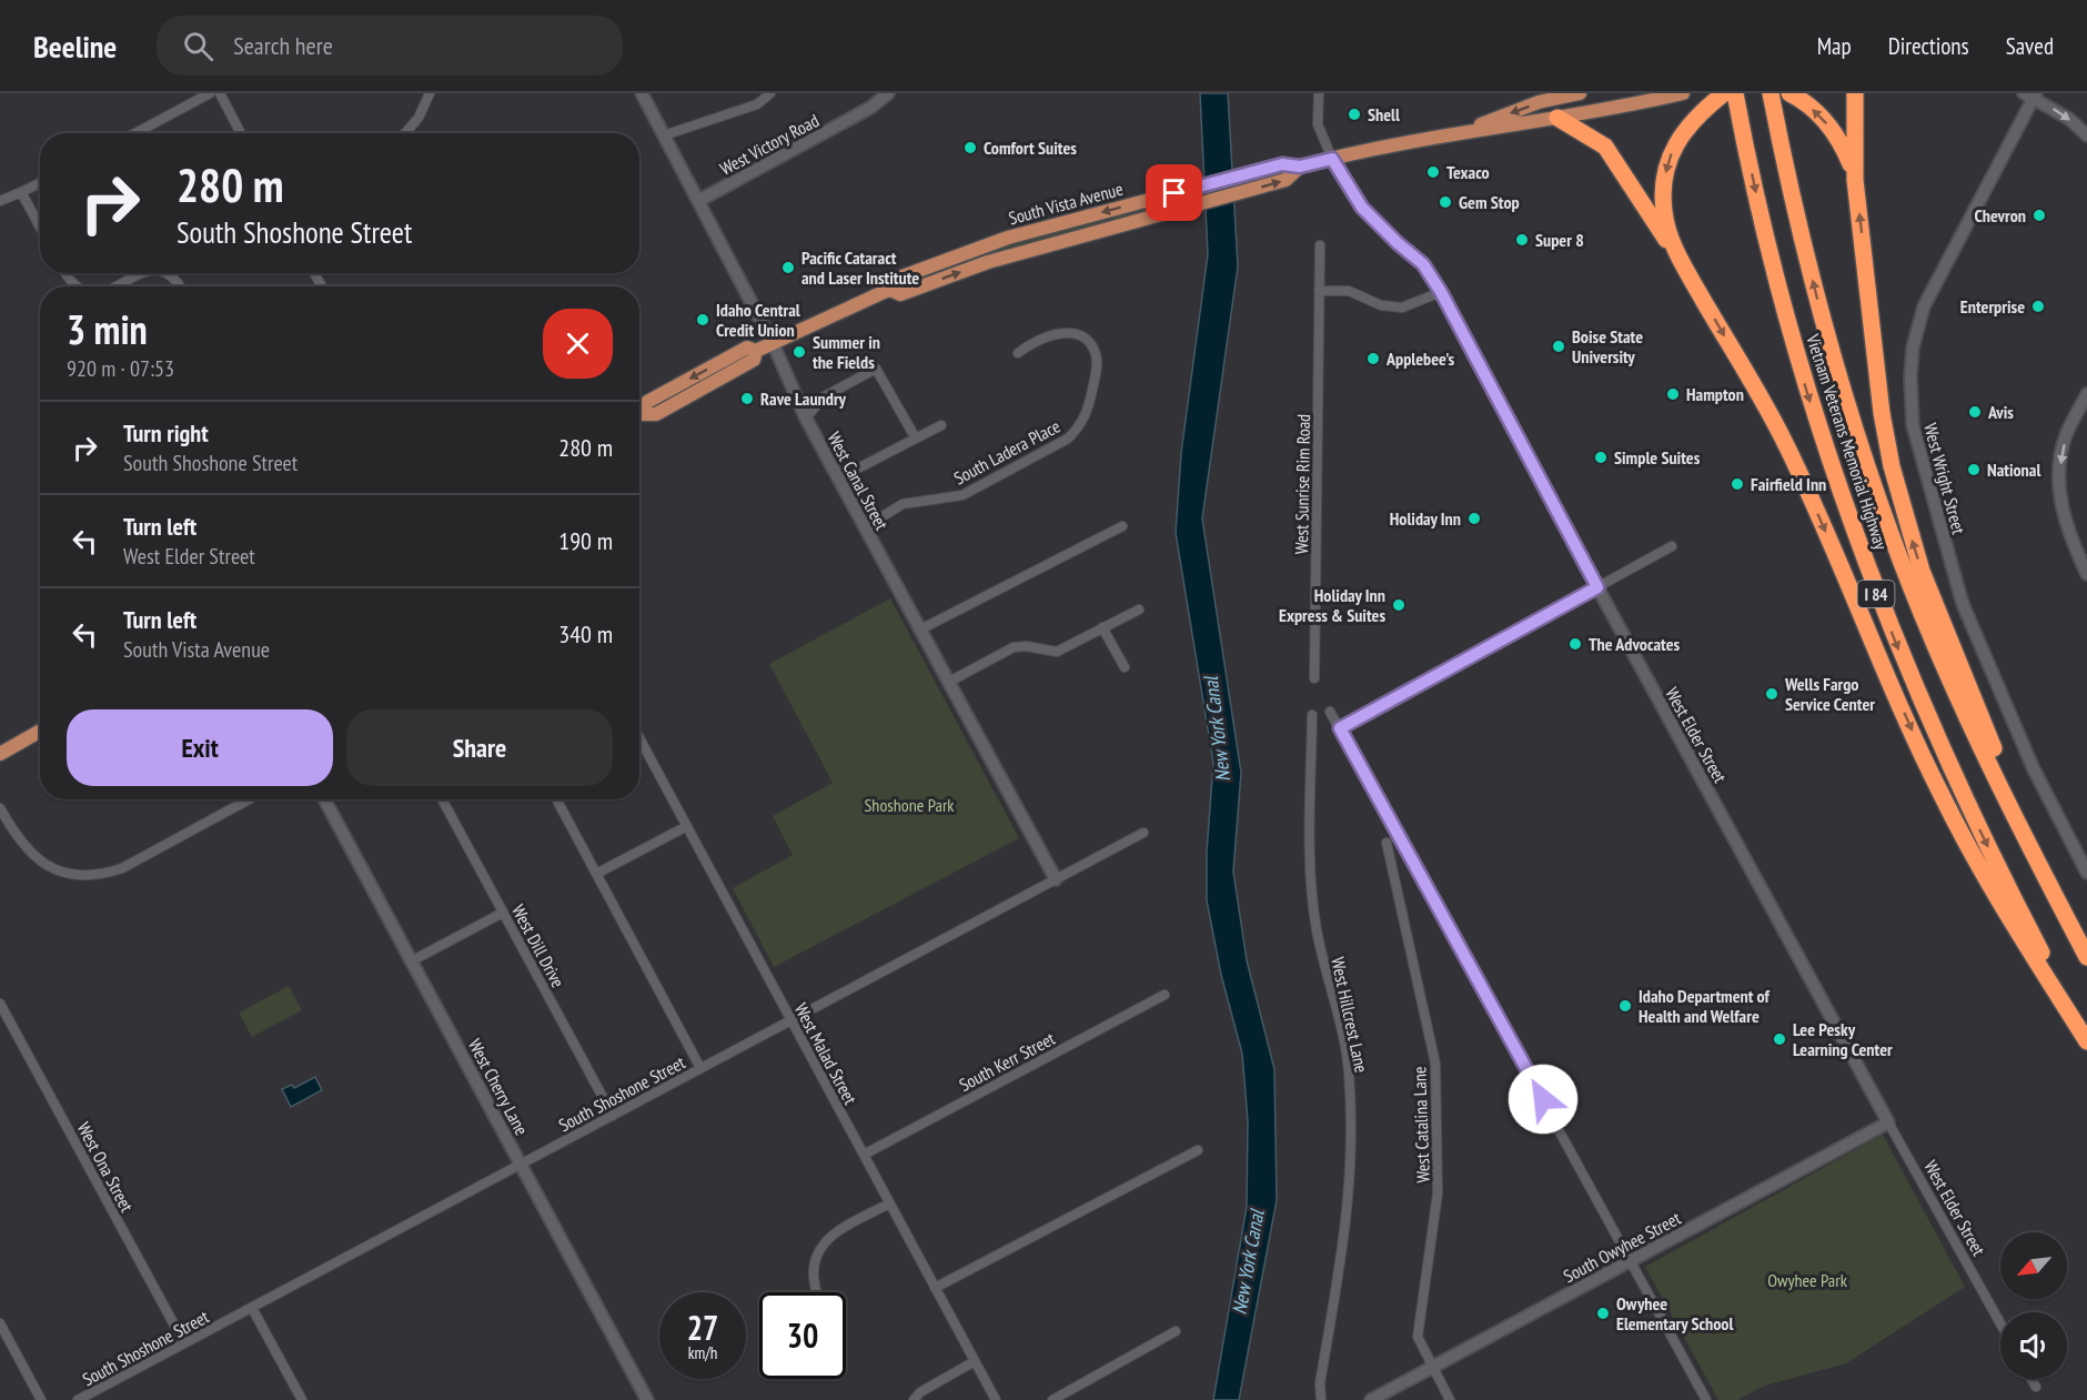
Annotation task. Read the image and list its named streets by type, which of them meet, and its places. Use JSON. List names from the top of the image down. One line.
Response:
{"streets":{"highway":["Vietnam Veterans Memorial Highway","I 84"],"main road":["South Vista Avenue"],"street":["West Victory Road","South Ladera Place","West Wright Street","West Canal Street","West Sunrise Rim Road","West Elder Street","West Dill Drive","West Hillcrest Lane","West Malad Street","South Kerr Street","West Cherry Lane","South Shoshone Street","West Catalina Lane","West Ona Street","South Owyhee Street"]},"crossings":[["West Victory Road","West Canal Street"],["South Vista Avenue","West Canal Street"],["South Vista Avenue","West Elder Street"],["South Ladera Place","West Canal Street"],["West Canal Street","South Shoshone Street"],["West Elder Street","South Owyhee Street"],["West Dill Drive","South Shoshone Street"],["West Malad Street","South Kerr Street"],["West Malad Street","South Shoshone Street"],["West Cherry Lane","South Shoshone Street"],["South Shoshone Street","West Ona Street"],["West Catalina Lane","South Owyhee Street"]],"water":["New York Canal"],"parks":["Shoshone Park","Owyhee Park"],"places":["Shell","Comfort Suites","Texaco","Gem Stop","Chevron","Super 8","Pacific Cataract and Laser Institute","Enterprise","Idaho Central Credit Union","Boise State University","Summer in the Fields","Applebee's","Hampton","Rave Laundry","Avis","Simple Suites","National","Fairfield Inn","Holiday Inn","Holiday Inn Express & Suites","The Advocates","Wells Fargo Service Center","Idaho Department of Health and Welfare","Lee Pesky Learning Center","Owyhee Elementary School"],"north":"bottom left","page":{"header":"Beeline","search":"Search here","nav":["Map","Directions","Saved"],"turn":["280 m","South Shoshone Street"],"heading":["3 min","920 m · 07:53"],"list":[{"name":"Turn right","note":"South Shoshone Street","value":"280 m"},{"name":"Turn left","note":"West Elder Street","value":"190 m"},{"name":"Turn left","note":"South Vista Avenue","value":"340 m"}],"buttons":["Exit","Share"],"speed":"27 km/h","limit":"30"}}
